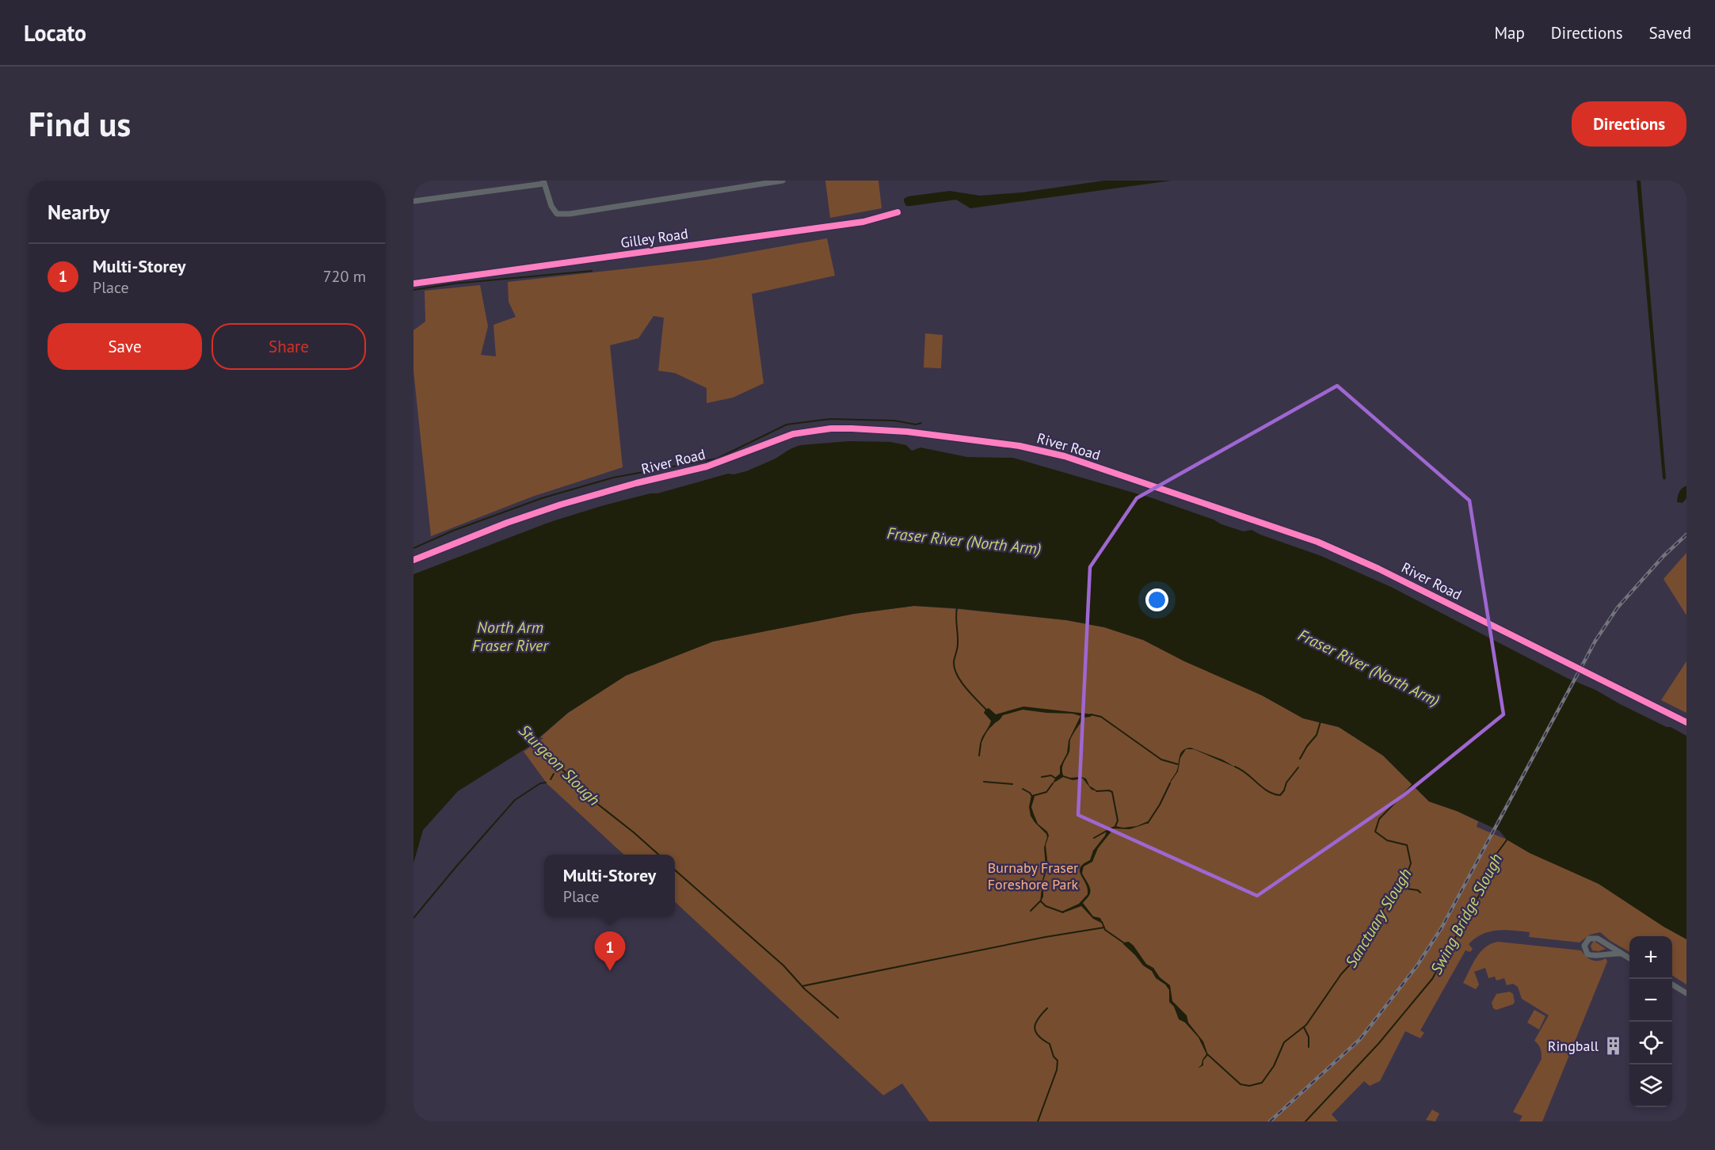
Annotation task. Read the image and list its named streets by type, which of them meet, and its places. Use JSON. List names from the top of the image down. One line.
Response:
{"streets":{"street":["Gilley Road","River Road"]},"water":["Fraser River (North Arm)","North Arm Fraser River","Sturgeon Slough","Swing Bridge Slough","Sanctuary Slough"],"parks":["Burnaby Fraser Foreshore Park"],"places":{"building":["Ringball"]},"page":{"header":"Locato","nav":["Map","Directions","Saved"],"buttons":["Directions",["Save","Share"]],"title":"Find us","heading":"Nearby","list":[{"mark":"1","name":"Multi-Storey","note":"Place","value":"720 m"}],"popup":["Multi-Storey","Place"],"pins":"1","map_buttons":["+","−"]}}
